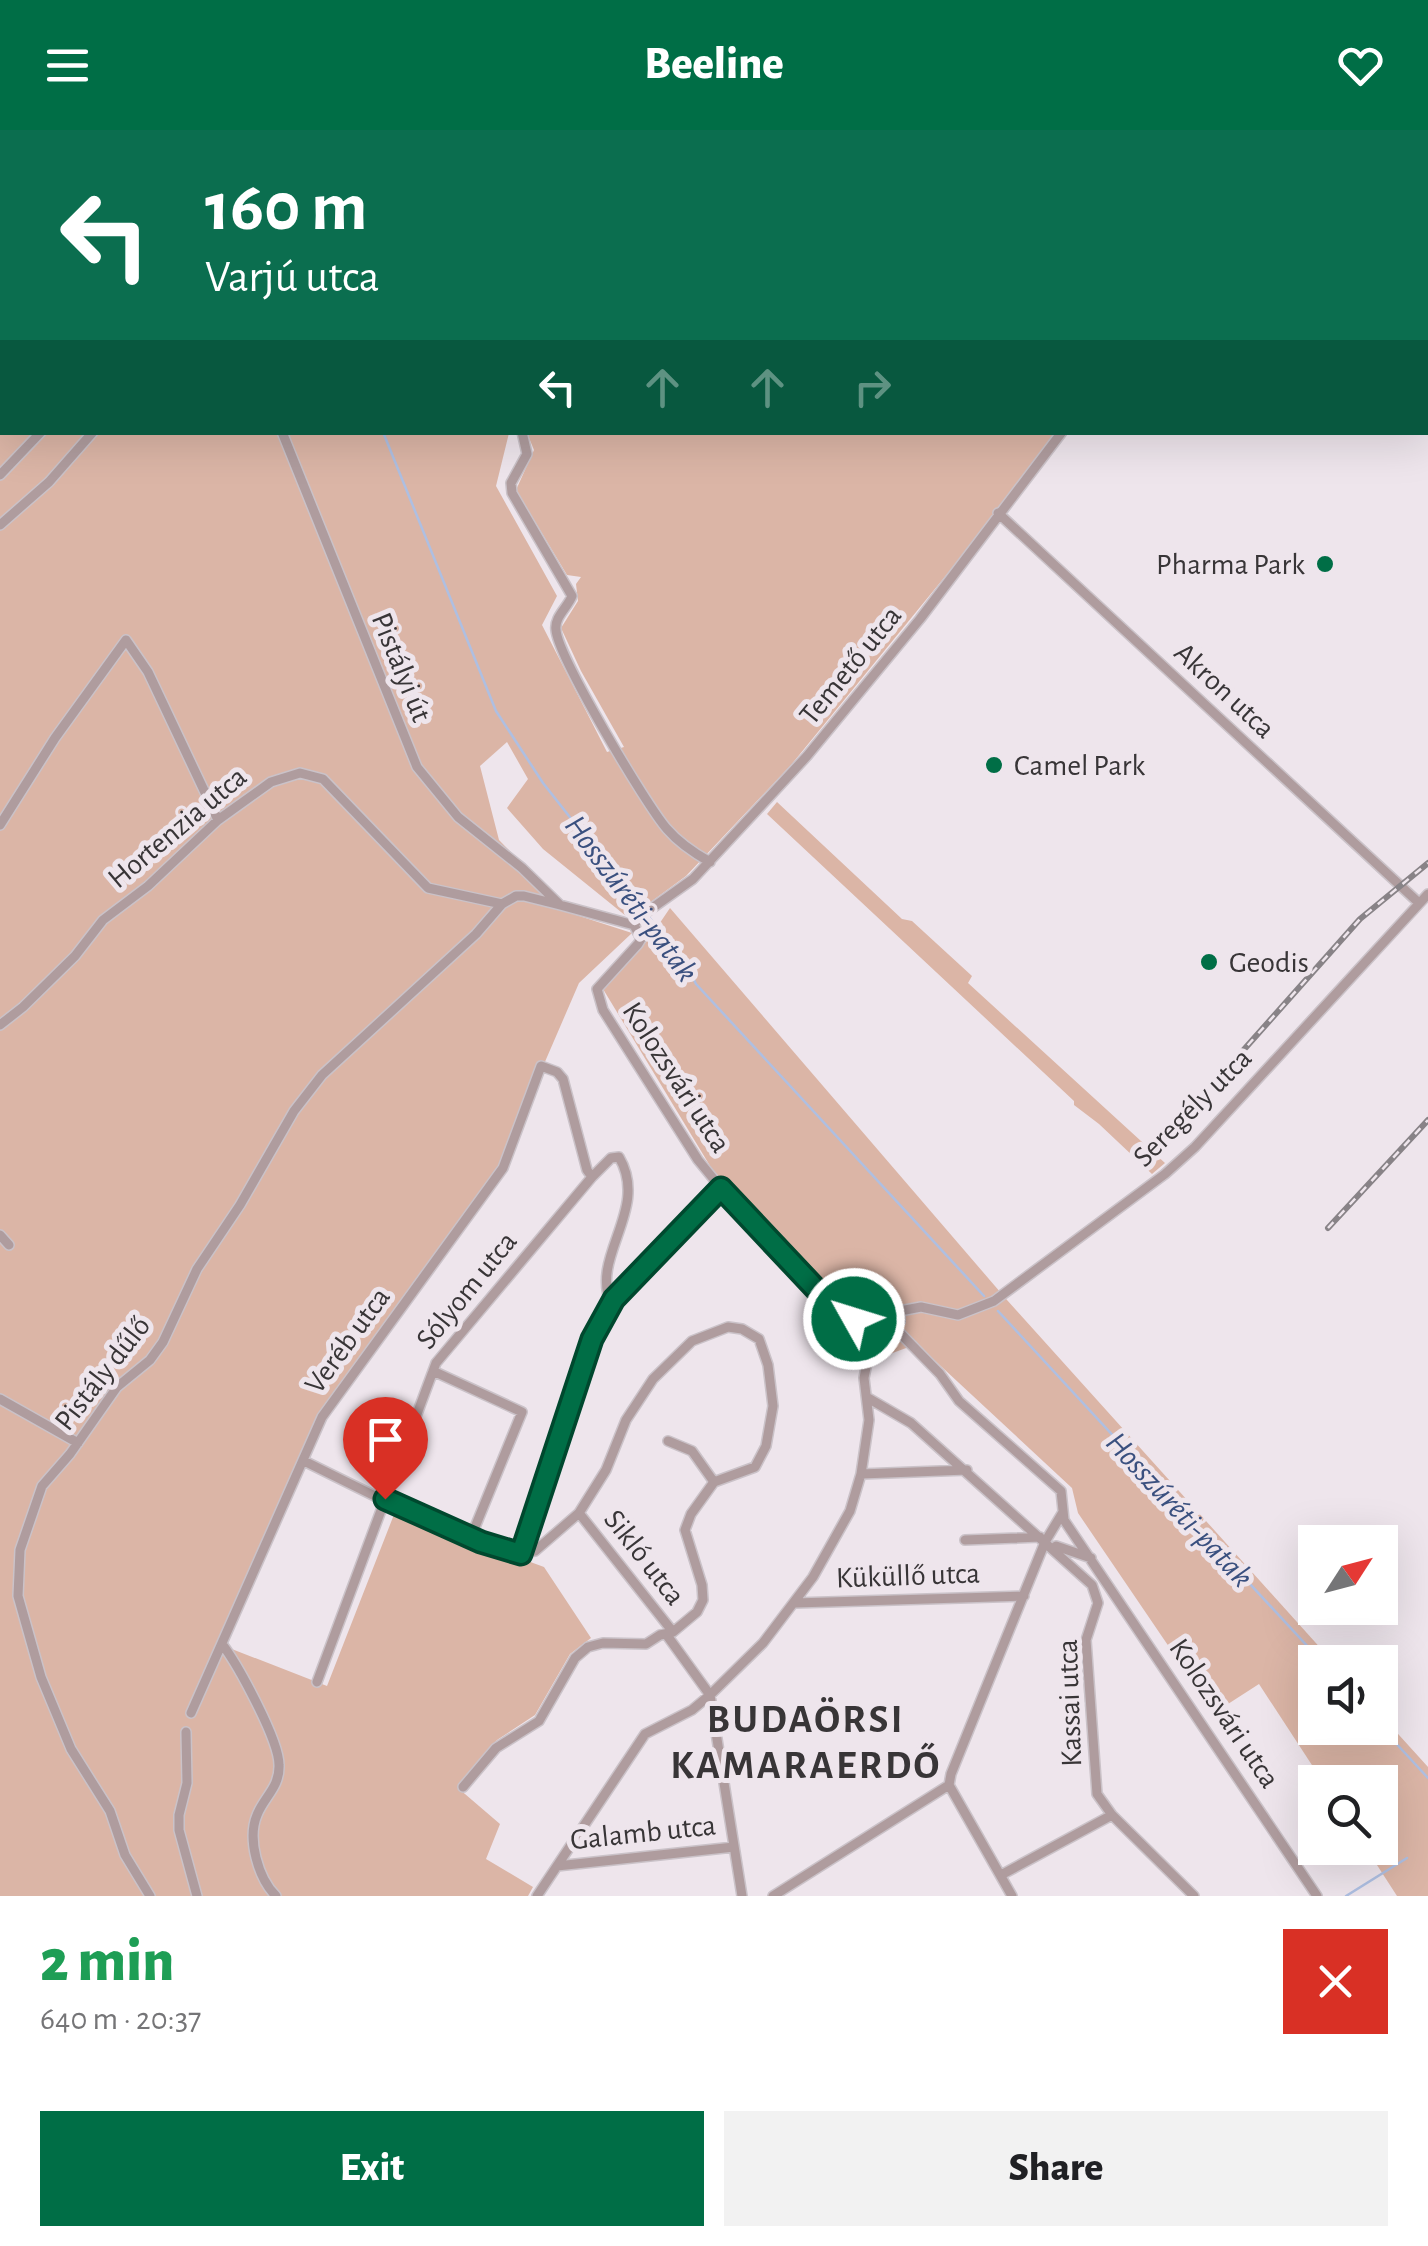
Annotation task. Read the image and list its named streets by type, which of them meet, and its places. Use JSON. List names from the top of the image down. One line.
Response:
{"streets":{"street":["Temető utca","Pistályi út","Akron utca","Hortenzia utca","Kolozsvári utca","Seregély utca","Sólyom utca","Veréb utca","Pistály dűlő","Sikló utca","Küküllő utca","Kassai utca","Galamb utca"]},"crossings":[["Temető utca","Akron utca"],["Temető utca","Kolozsvári utca"],["Akron utca","Seregély utca"],["Hortenzia utca","Pistály dűlő"],["Kolozsvári utca","Seregély utca"],["Sólyom utca","Veréb utca"]],"districts":["BUDAÖRSI KAMARAERDŐ"],"water":["Hosszúréti-patak"],"places":["Pharma Park","Camel Park","Geodis"],"north":"top right","page":{"header":"Beeline","turn":["160 m","Varjú utca"],"heading":["2 min","640 m · 20:37"],"buttons":["Exit","Share"]}}
